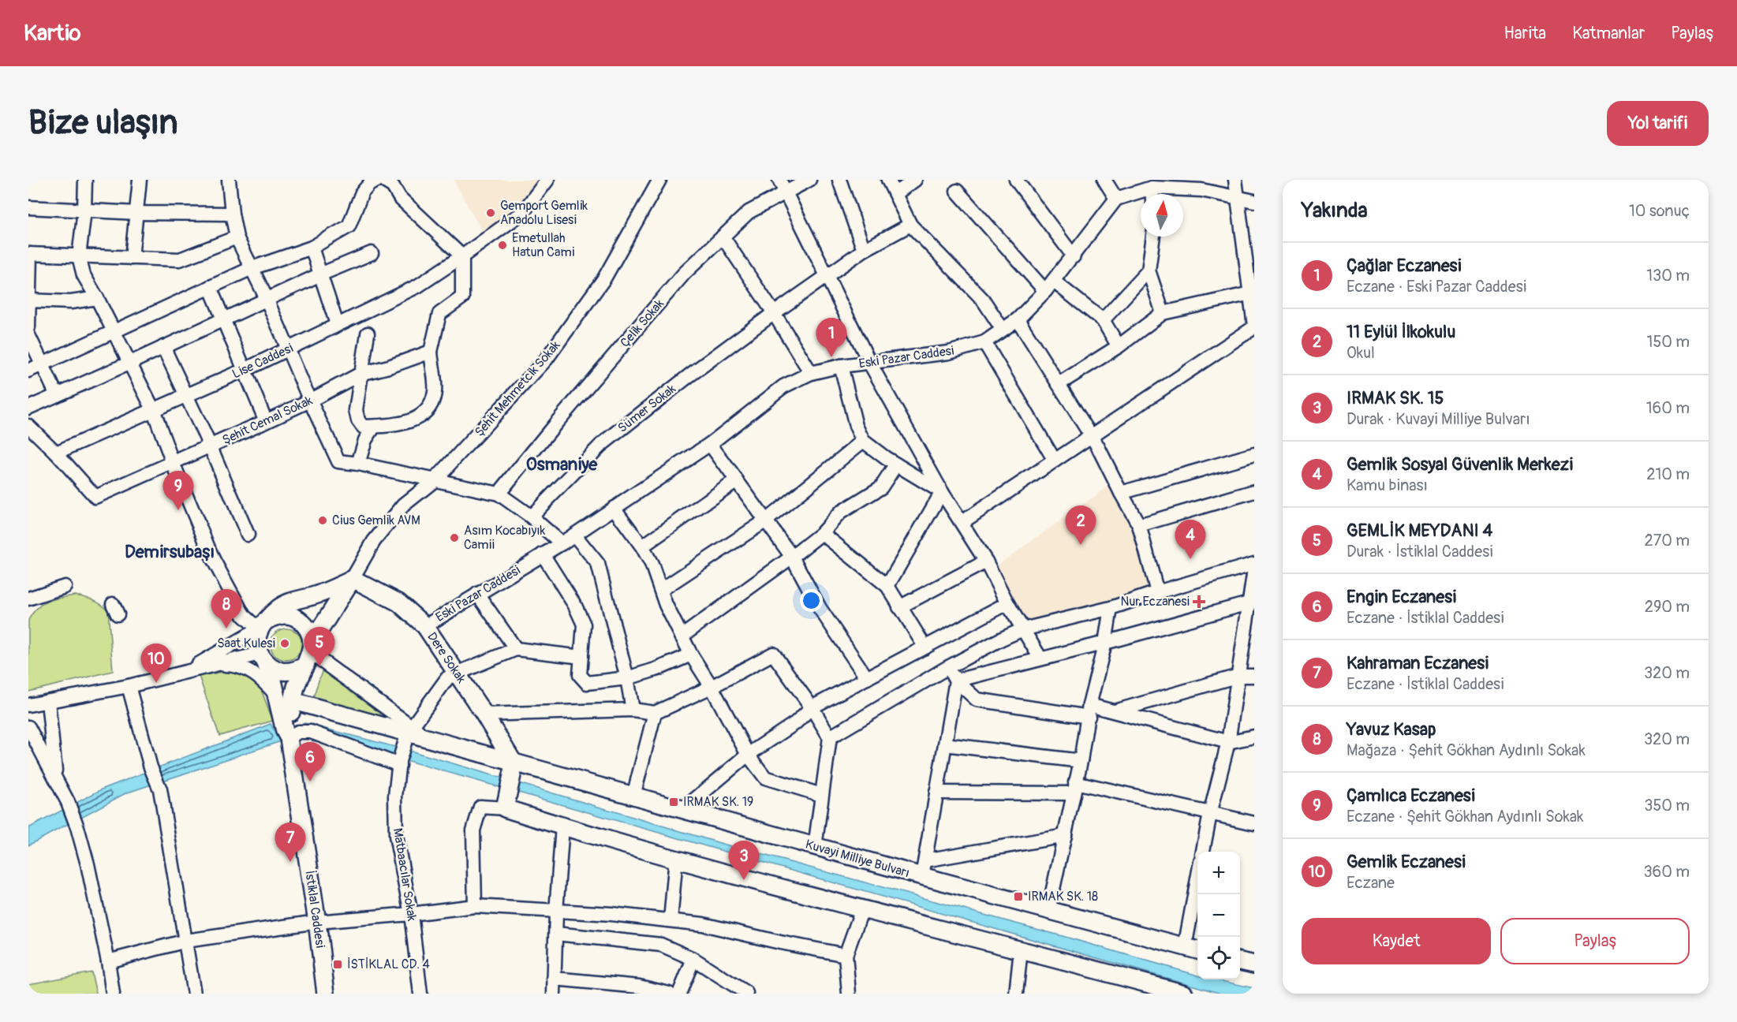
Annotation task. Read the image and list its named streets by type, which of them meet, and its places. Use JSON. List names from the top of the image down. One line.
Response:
{"streets":{"main road":["Dere Sokak","Kuvayi Milliye Bulvarı","İstiklal Caddesi"],"street":["Çelik Sokak","Eski Pazar Caddesi","Lise Caddesi","Şehit Mehmetcik Sokak","Sümer Sokak","Şehit Cemal Sokak","Matbaacılar Sokak"]},"crossings":[["Eski Pazar Caddesi","Dere Sokak"],["Lise Caddesi","Şehit Cemal Sokak"],["Şehit Mehmetcik Sokak","Dere Sokak"],["Dere Sokak","Kuvayi Milliye Bulvarı"],["Kuvayi Milliye Bulvarı","Matbaacılar Sokak"],["Kuvayi Milliye Bulvarı","İstiklal Caddesi"]],"districts":["Osmaniye","Demirsubaşı"],"places":{"other":["Gemport Gemlik Anadolu Lisesi","Emetullah Hatun Cami","Cius Gemlik AVM","Asım Kocabıyık Camii","Saat Kulesi"],"health":["Nur Eczanesi"],"transit":["IRMAK SK. 19","IRMAK SK. 18","İSTİKLAL CD. 4"]},"north":"top","page":{"header":"Kartio","nav":["Harita","Katmanlar","Paylaş"],"buttons":["Yol tarifi",["Kaydet","Paylaş"]],"title":"Bize ulaşın","heading":["Yakında","10 sonuç"],"list":[{"mark":"1","name":"Çağlar Eczanesi","note":"Eczane · Eski Pazar Caddesi","value":"130 m"},{"mark":"2","name":"11 Eylül İlkokulu","note":"Okul","value":"150 m"},{"mark":"3","name":"IRMAK SK. 15","note":"Durak · Kuvayi Milliye Bulvarı","value":"160 m"},{"mark":"4","name":"Gemlik Sosyal Güvenlik Merkezi","note":"Kamu binası","value":"210 m"},{"mark":"5","name":"GEMLİK MEYDANI 4","note":"Durak · İstiklal Caddesi","value":"270 m"},{"mark":"6","name":"Engin Eczanesi","note":"Eczane · İstiklal Caddesi","value":"290 m"},{"mark":"7","name":"Kahraman Eczanesi","note":"Eczane · İstiklal Caddesi","value":"320 m"},{"mark":"8","name":"Yavuz Kasap","note":"Mağaza · Şehit Gökhan Aydınlı Sokak","value":"320 m"},{"mark":"9","name":"Çamlıca Eczanesi","note":"Eczane · Şehit Gökhan Aydınlı Sokak","value":"350 m"},{"mark":"10","name":"Gemlik Eczanesi","note":"Eczane","value":"360 m"}],"pins":["1","9","2","4","8","5","10","6","7","3"],"map_buttons":["+","−"]}}
